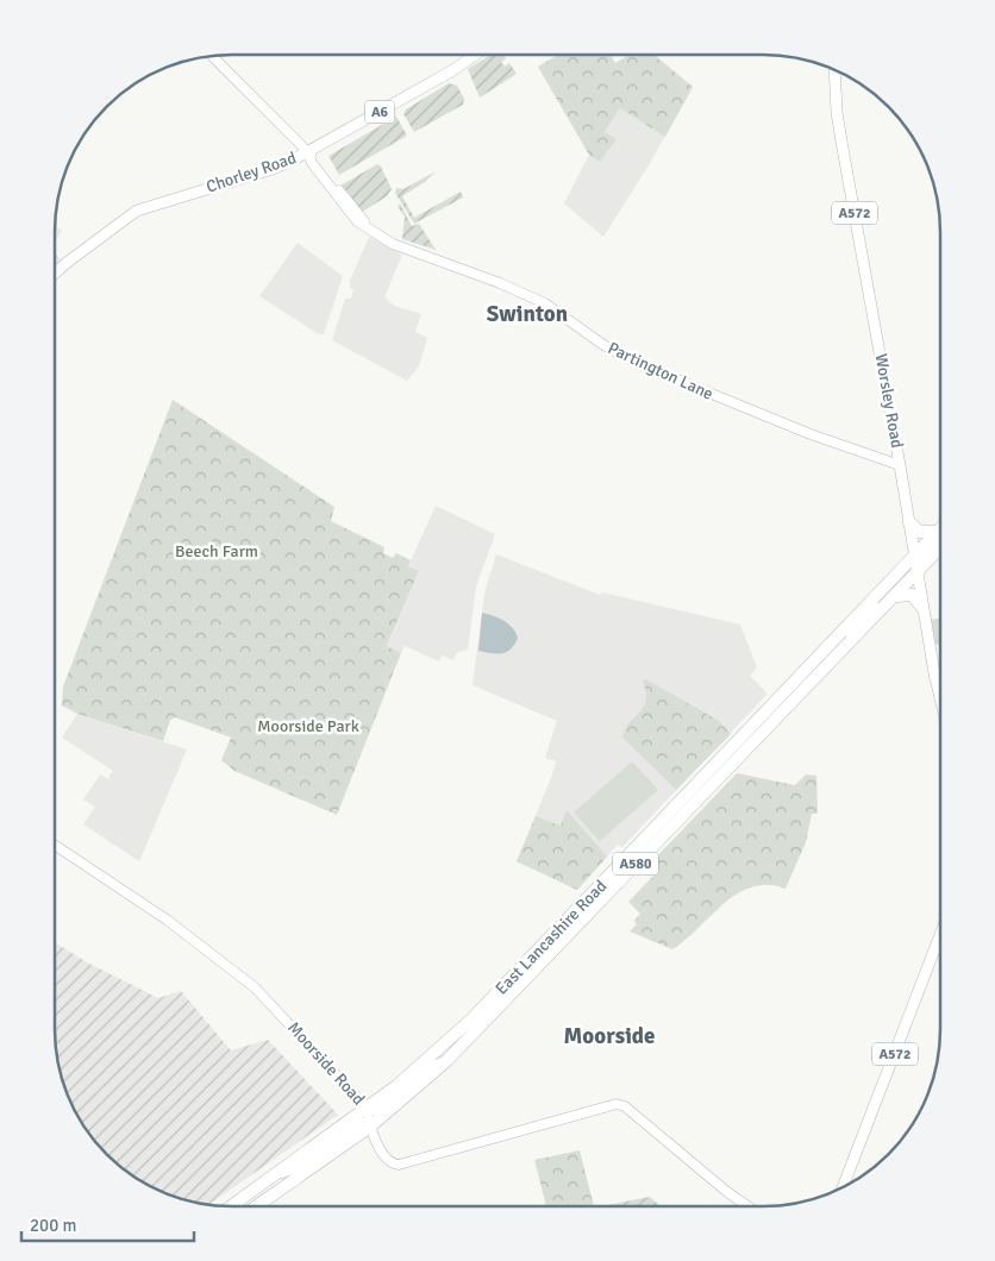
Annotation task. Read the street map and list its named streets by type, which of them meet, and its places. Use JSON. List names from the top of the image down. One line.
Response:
{"streets":{"highway":["A580","East Lancashire Road"],"main road":["A6","Chorley Road","A572","Worsley Road"],"street":["Partington Lane","Moorside Road"]},"crossings":[["Chorley Road","Partington Lane"],["Partington Lane","Worsley Road"],["Worsley Road","East Lancashire Road"],["East Lancashire Road","Moorside Road"]],"districts":["Swinton","Moorside"],"parks":["Beech Farm","Moorside Park"],"scale_bar":"200 m"}
